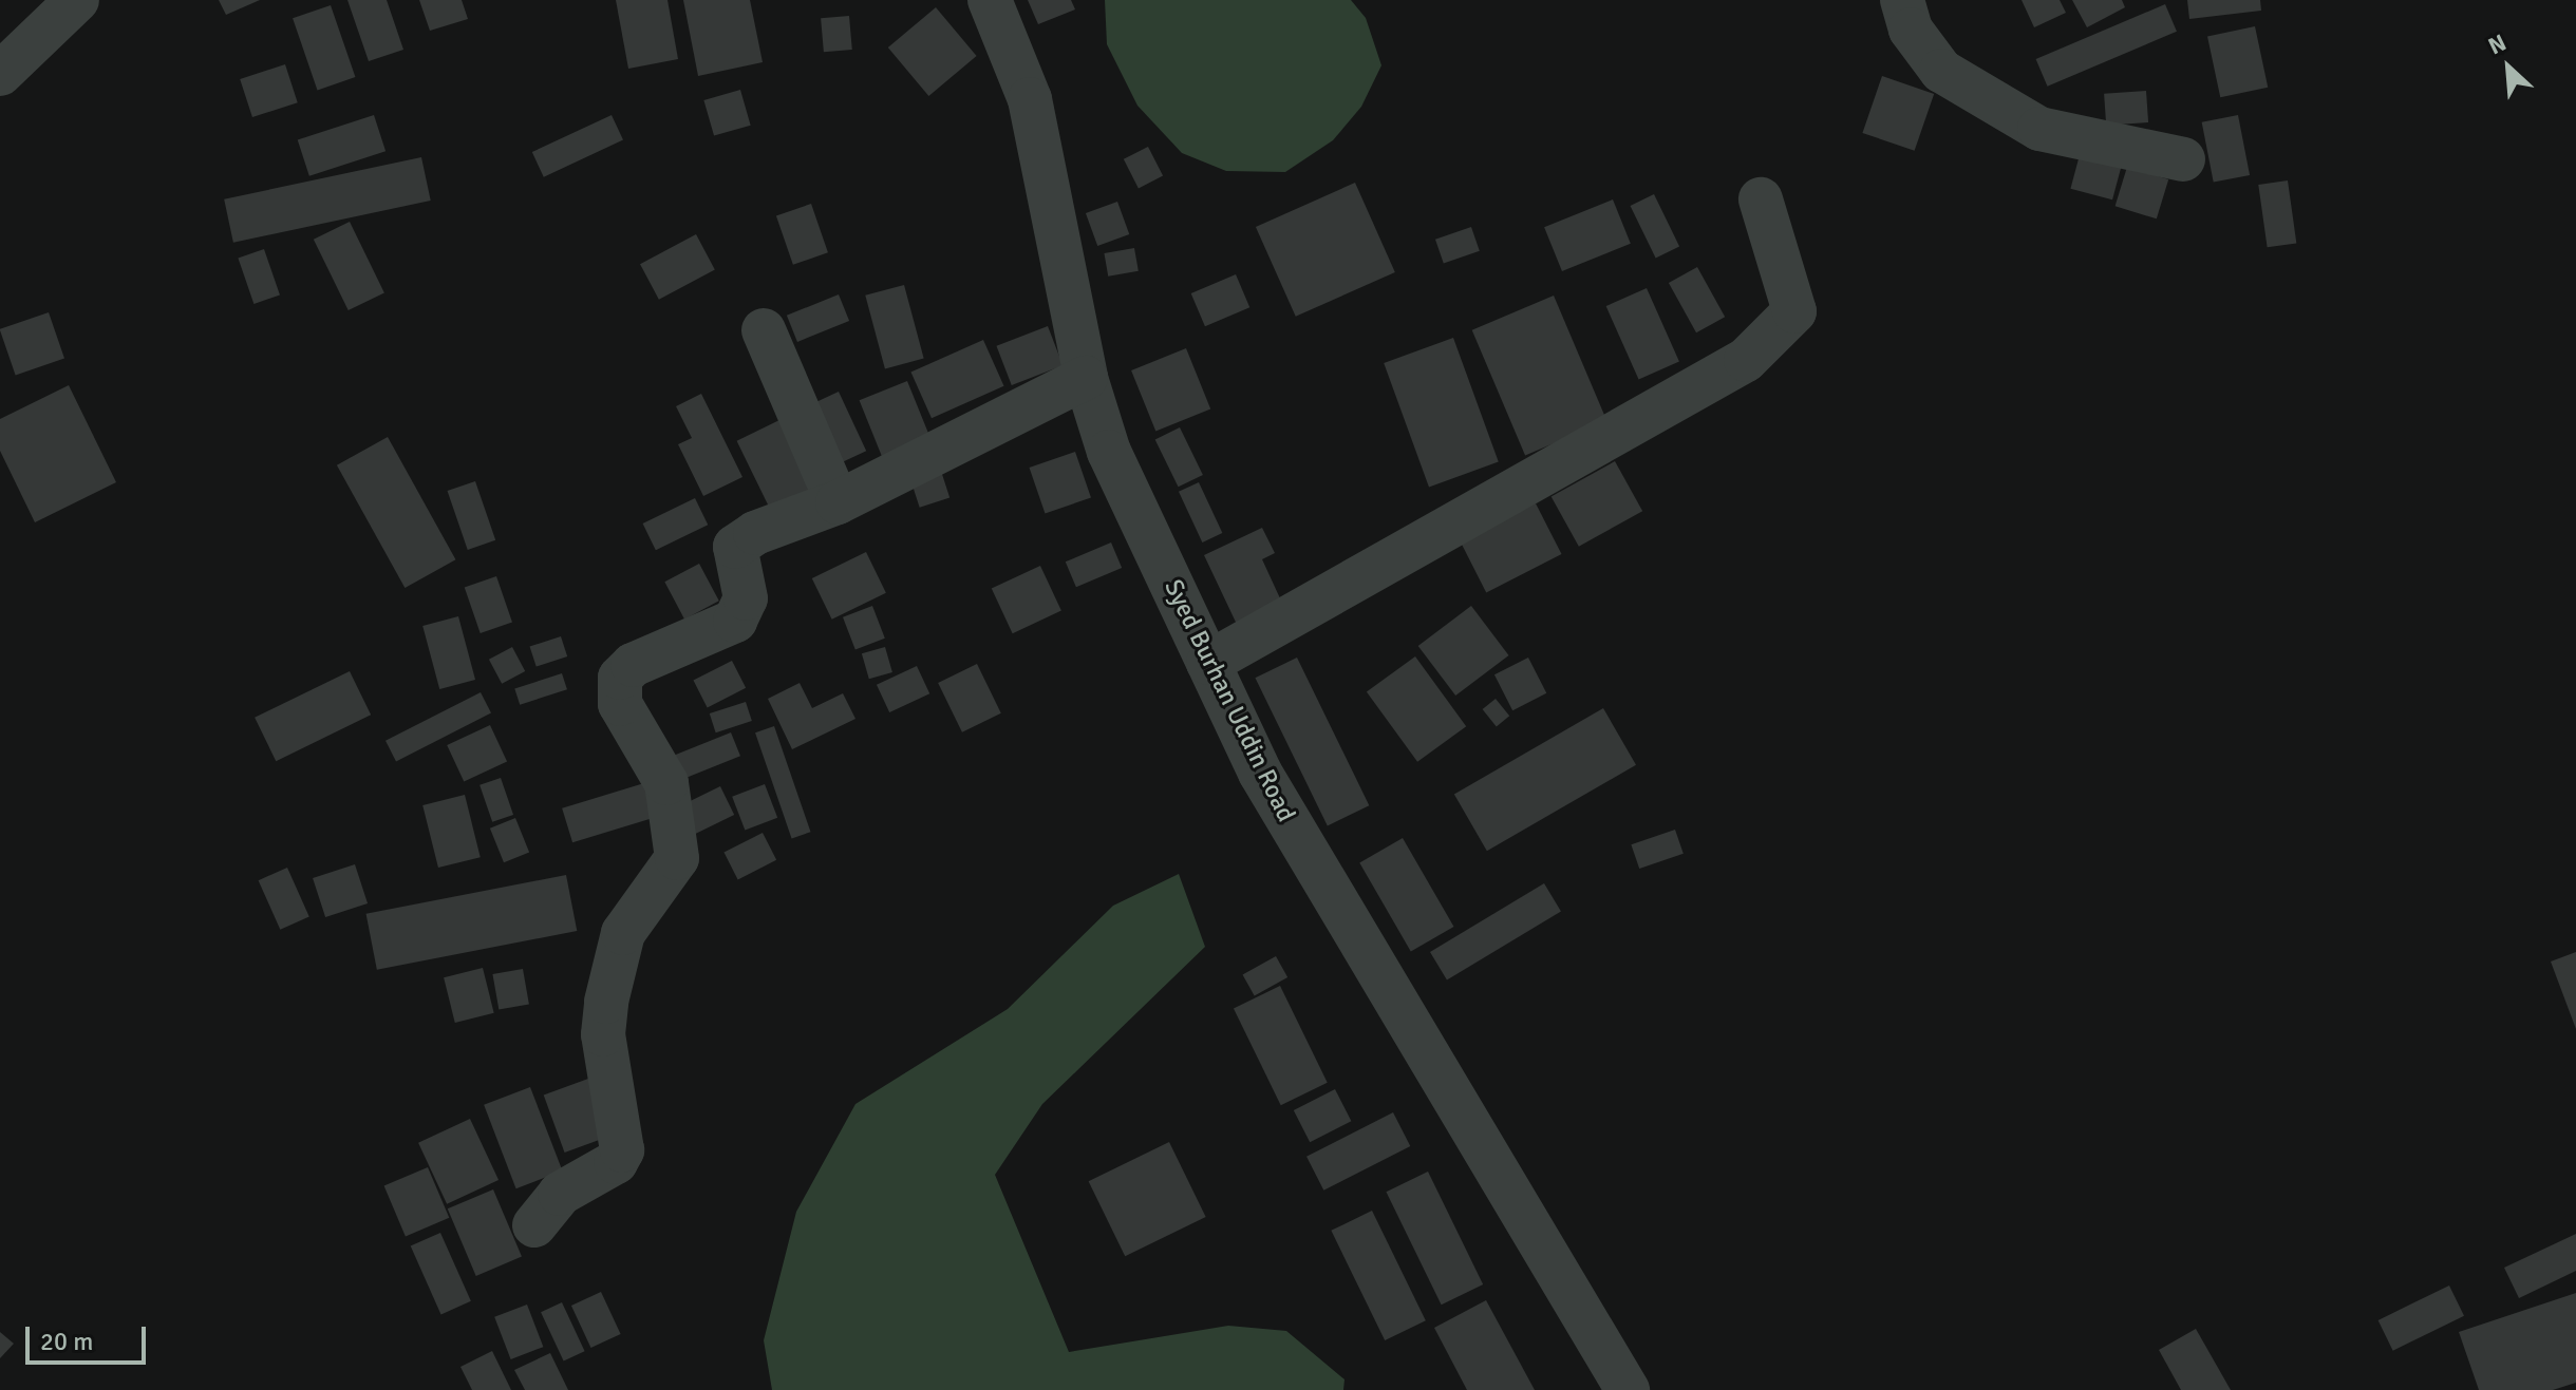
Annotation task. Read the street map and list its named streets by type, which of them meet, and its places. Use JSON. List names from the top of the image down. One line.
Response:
{"streets":{"street":["Syed Burhan Uddin Road"]},"scale_bar":"20 m","north":"top left"}
